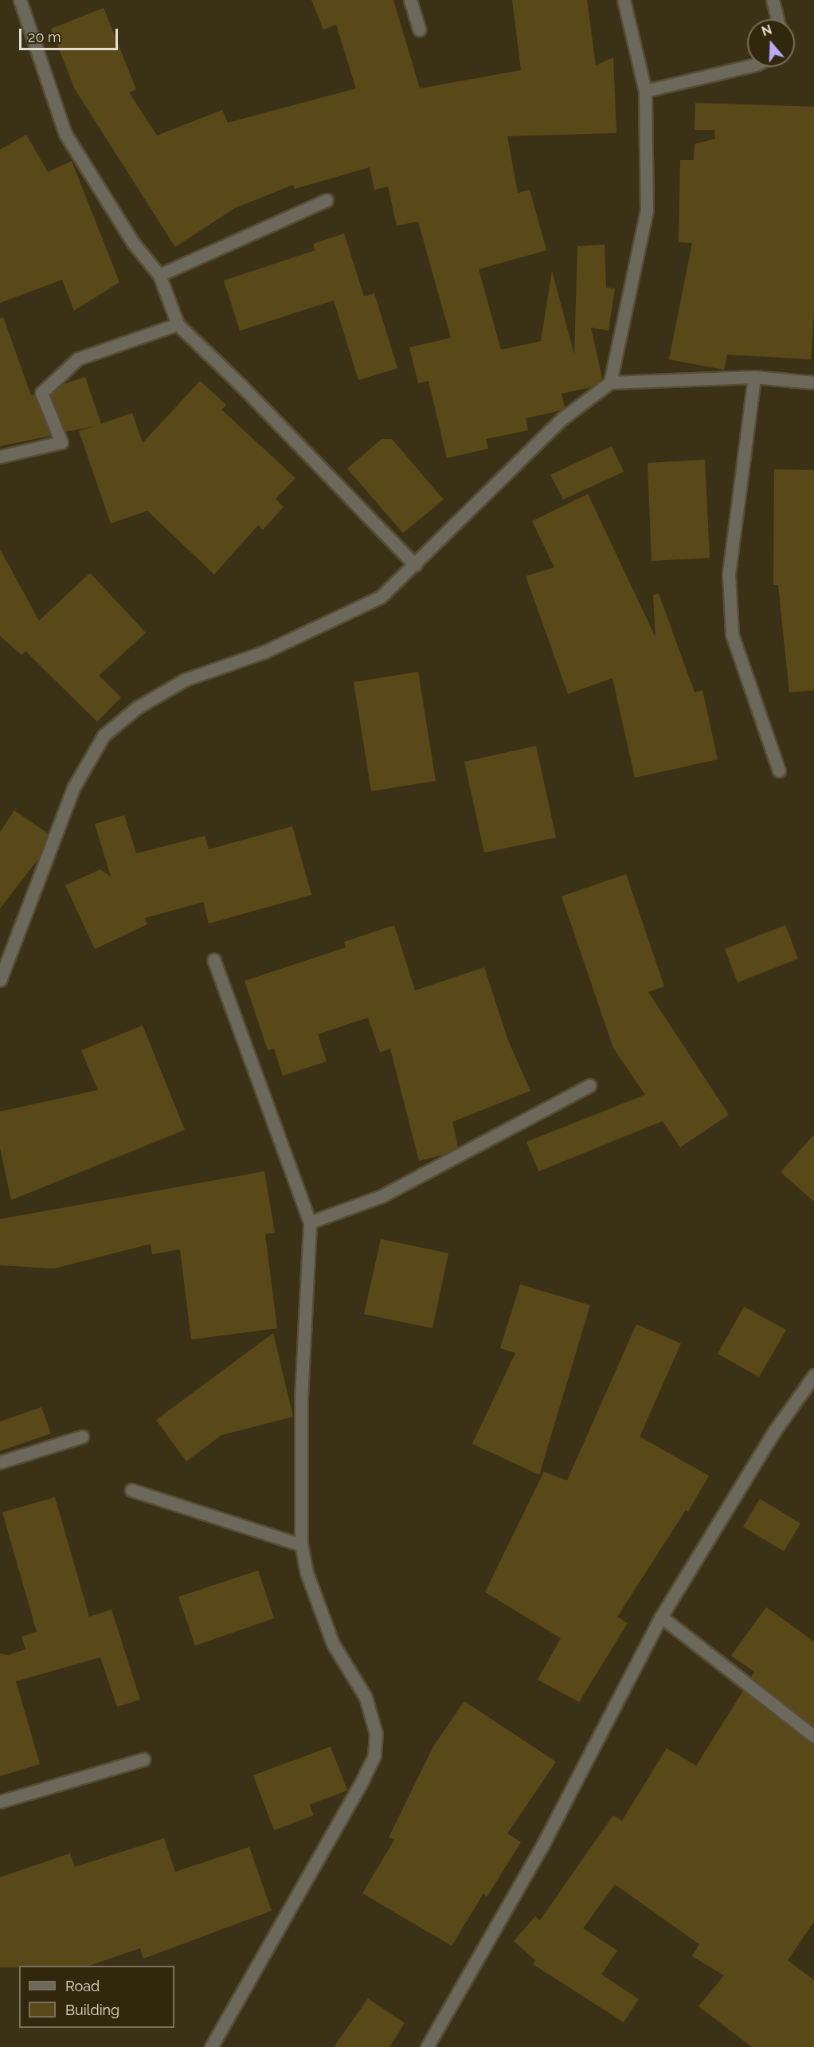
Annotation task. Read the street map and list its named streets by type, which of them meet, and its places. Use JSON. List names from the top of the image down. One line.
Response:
{"legend":["Road","Building"],"scale_bar":"20 m","north":"top"}
